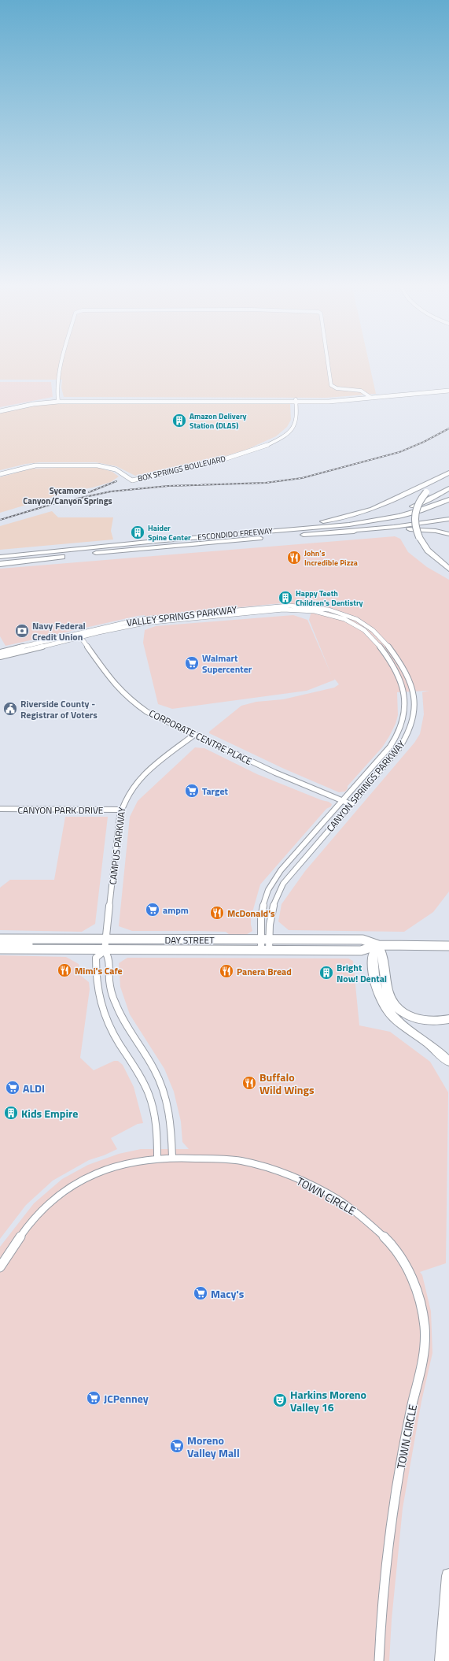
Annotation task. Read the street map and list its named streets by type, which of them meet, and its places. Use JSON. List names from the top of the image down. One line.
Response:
{"streets":{"highway":["ESCONDIDO FREEWAY"],"main road":["DAY STREET"],"street":["BOX SPRINGS BOULEVARD","VALLEY SPRINGS PARKWAY","CORPORATE CENTRE PLACE","CANYON SPRINGS PARKWAY","CANYON PARK DRIVE","CAMPUS PARKWAY","TOWN CIRCLE"]},"crossings":[["VALLEY SPRINGS PARKWAY","CORPORATE CENTRE PLACE"],["VALLEY SPRINGS PARKWAY","CANYON SPRINGS PARKWAY"],["CORPORATE CENTRE PLACE","CANYON SPRINGS PARKWAY"],["CORPORATE CENTRE PLACE","CAMPUS PARKWAY"],["CANYON SPRINGS PARKWAY","DAY STREET"],["CANYON PARK DRIVE","CAMPUS PARKWAY"],["CAMPUS PARKWAY","DAY STREET"],["CAMPUS PARKWAY","TOWN CIRCLE"]],"districts":["Sycamore Canyon/Canyon Springs"],"places":{"building":["Amazon Delivery Station (DLA5)","Haider Spine Center","Happy Teeth Children's Dentistry","Bright Now! Dental","Kids Empire"],"restaurant":["John's Incredible Pizza","McDonald's","Mimi's Cafe","Panera Bread","Buffalo Wild Wings"],"bank":["Navy Federal Credit Union"],"supermarket":["Walmart Supercenter","Target","ampm","ALDI","Macy's","JCPenney","Moreno Valley Mall"],"public building":["Riverside County - Registrar of Voters"],"theatre":["Harkins Moreno Valley 16"]}}
